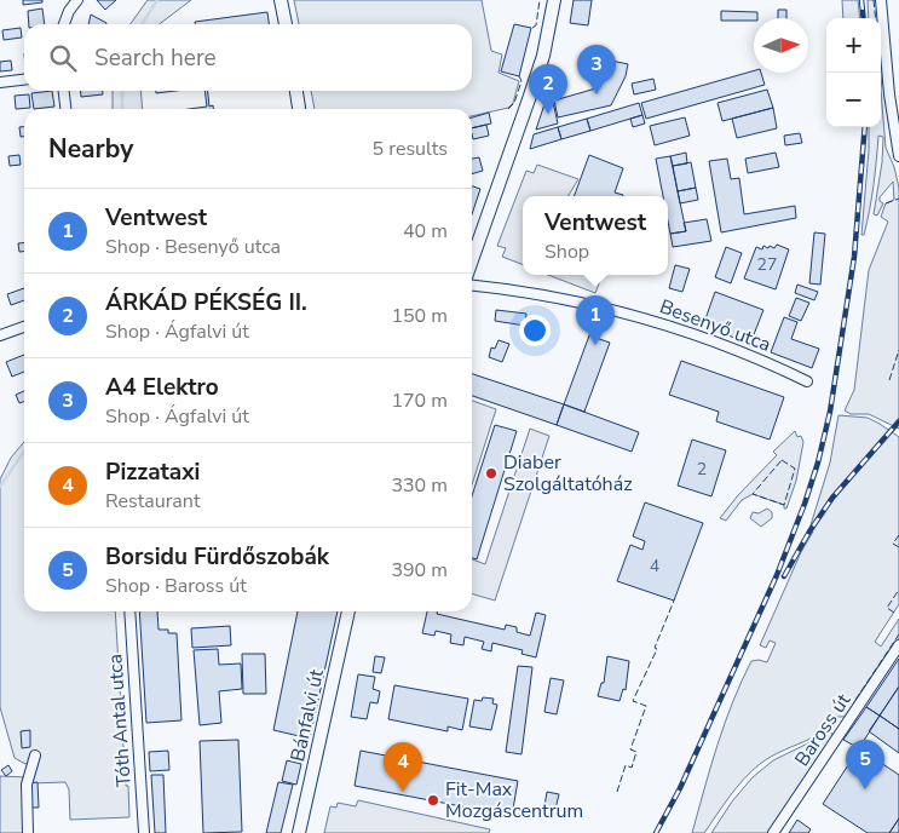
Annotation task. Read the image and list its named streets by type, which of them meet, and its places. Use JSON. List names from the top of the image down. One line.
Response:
{"streets":{"main road":["Bánfalvi út"],"street":["Besenyő utca","Tóth Antal utca","Baross út"]},"places":["Diaber Szolgáltatóház","Fit-Max Mozgáscentrum"],"house_numbers":["27","2","4"],"north":"right","page":{"map_buttons":["+","−"],"search":"Search here","pins":["3","2","1","5","4"],"heading":["Nearby","5 results"],"list":[{"mark":"1","name":"Ventwest","note":"Shop · Besenyő utca","value":"40 m"},{"mark":"2","name":"ÁRKÁD PÉKSÉG II.","note":"Shop · Ágfalvi út","value":"150 m"},{"mark":"3","name":"A4 Elektro","note":"Shop · Ágfalvi út","value":"170 m"},{"mark":"4","name":"Pizzataxi","note":"Restaurant","value":"330 m"},{"mark":"5","name":"Borsidu Fürdőszobák","note":"Shop · Baross út","value":"390 m"}],"popup":["Ventwest","Shop"]}}
